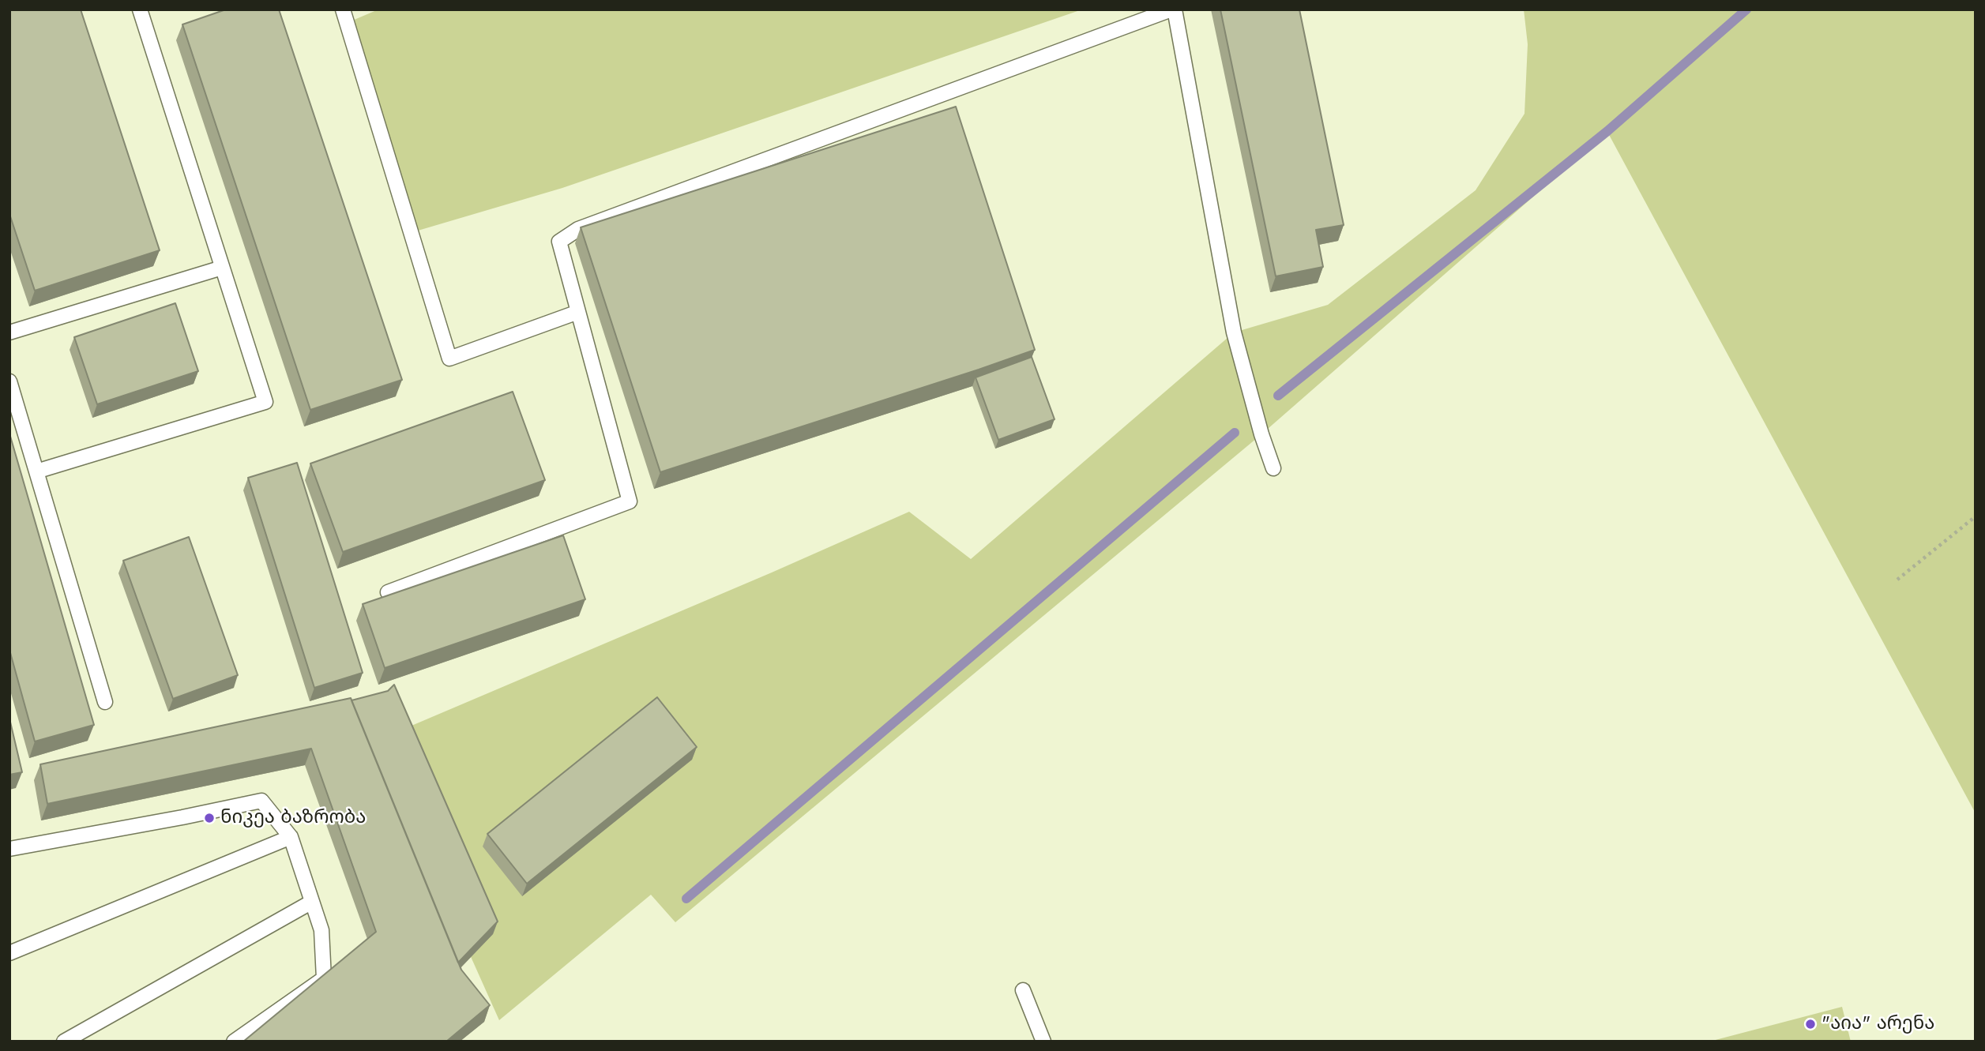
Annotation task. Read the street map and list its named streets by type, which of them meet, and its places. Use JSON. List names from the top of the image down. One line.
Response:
{"places":["ნიკეა ბაზრობა","\"აია\" არენა"]}
